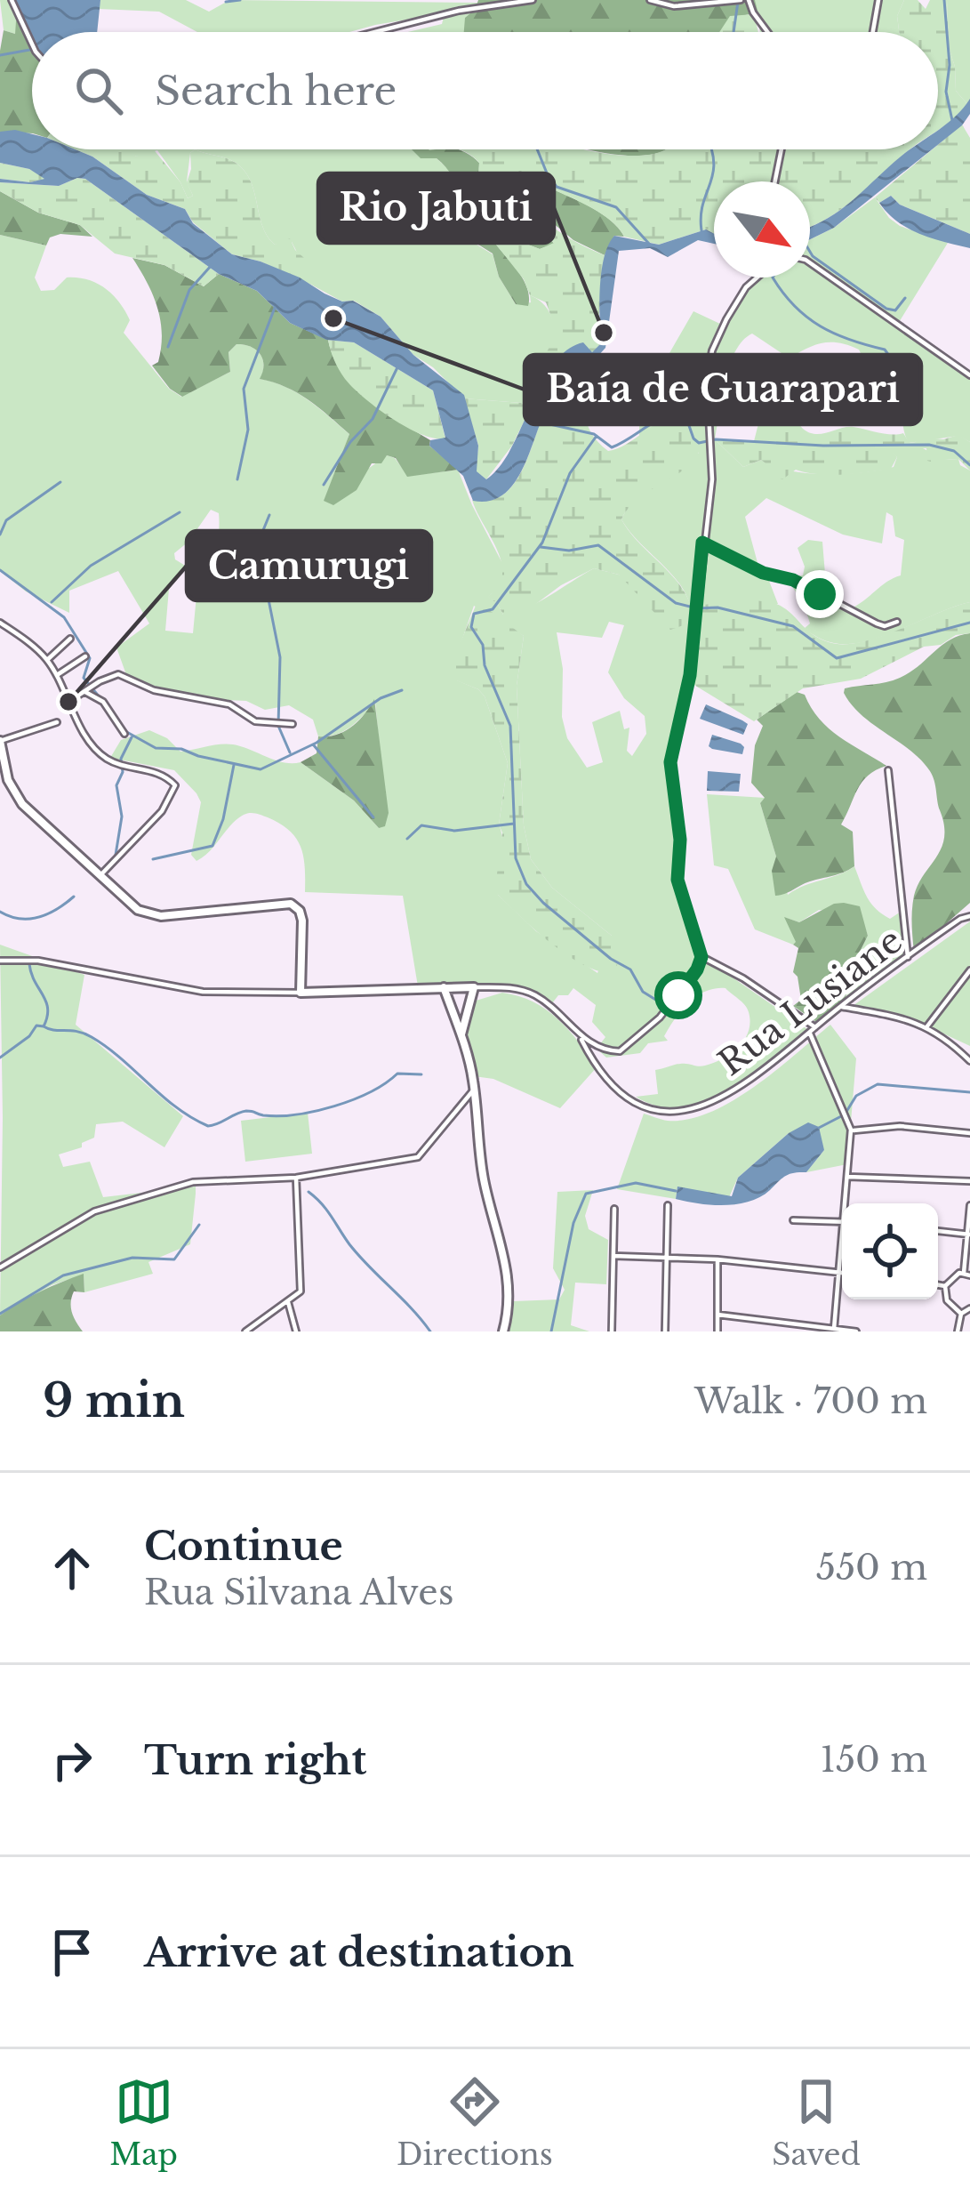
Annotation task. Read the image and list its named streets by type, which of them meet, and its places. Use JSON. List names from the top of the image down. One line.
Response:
{"streets":{"street":["Rua Lusiane"]},"places":["Baía de Guarapari","Rio Jabuti","Camurugi"],"north":"bottom right","page":{"search":"Search here","heading":["9 min","Walk · 700 m"],"list":[["Continue","Rua Silvana Alves","550 m"],["Turn right","150 m"],"Arrive at destination"],"nav":["Map","Directions","Saved"]}}
